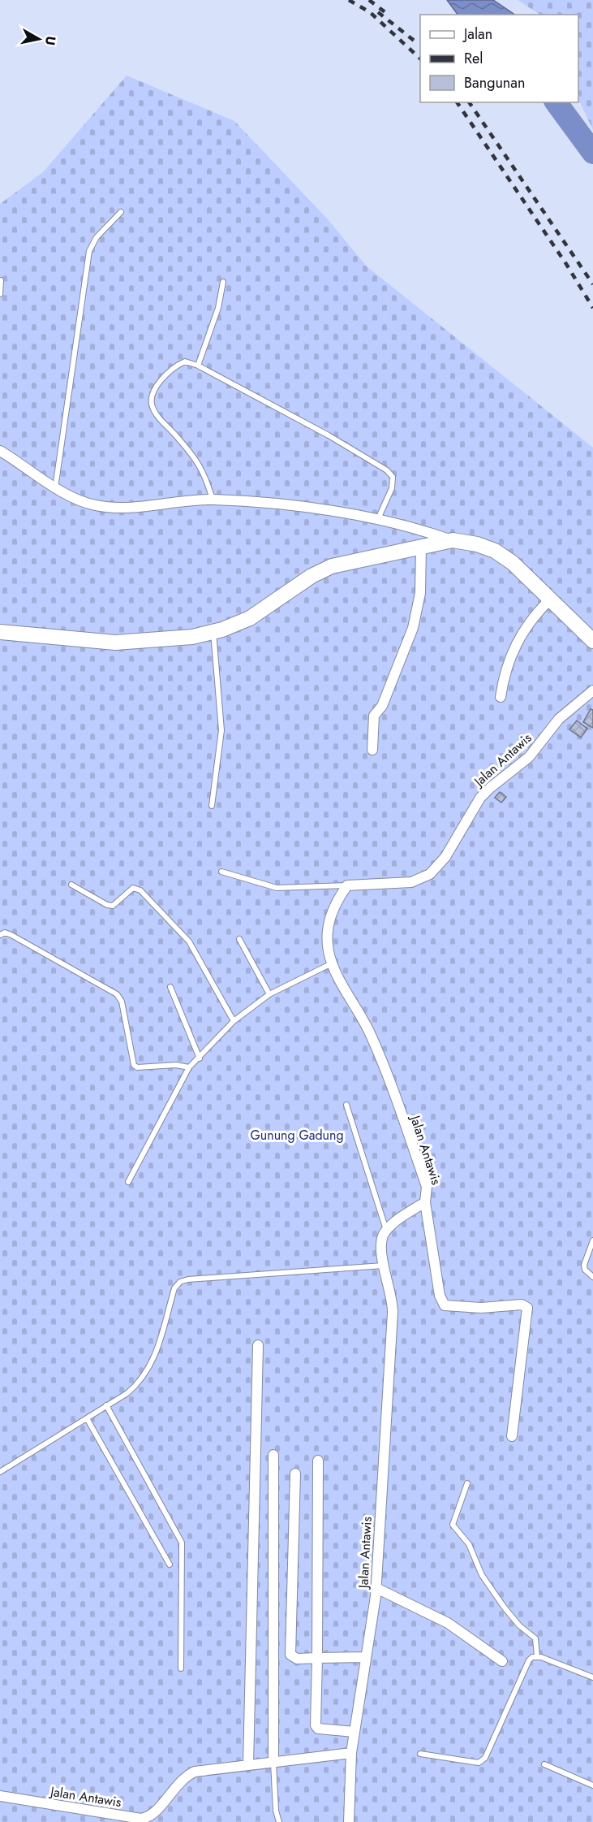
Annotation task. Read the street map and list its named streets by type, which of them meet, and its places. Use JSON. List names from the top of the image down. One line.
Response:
{"streets":{"street":["Jalan Antawis"]},"parks":["Gunung Gadung"],"legend":["Jalan","Rel","Bangunan"],"north":"right"}
